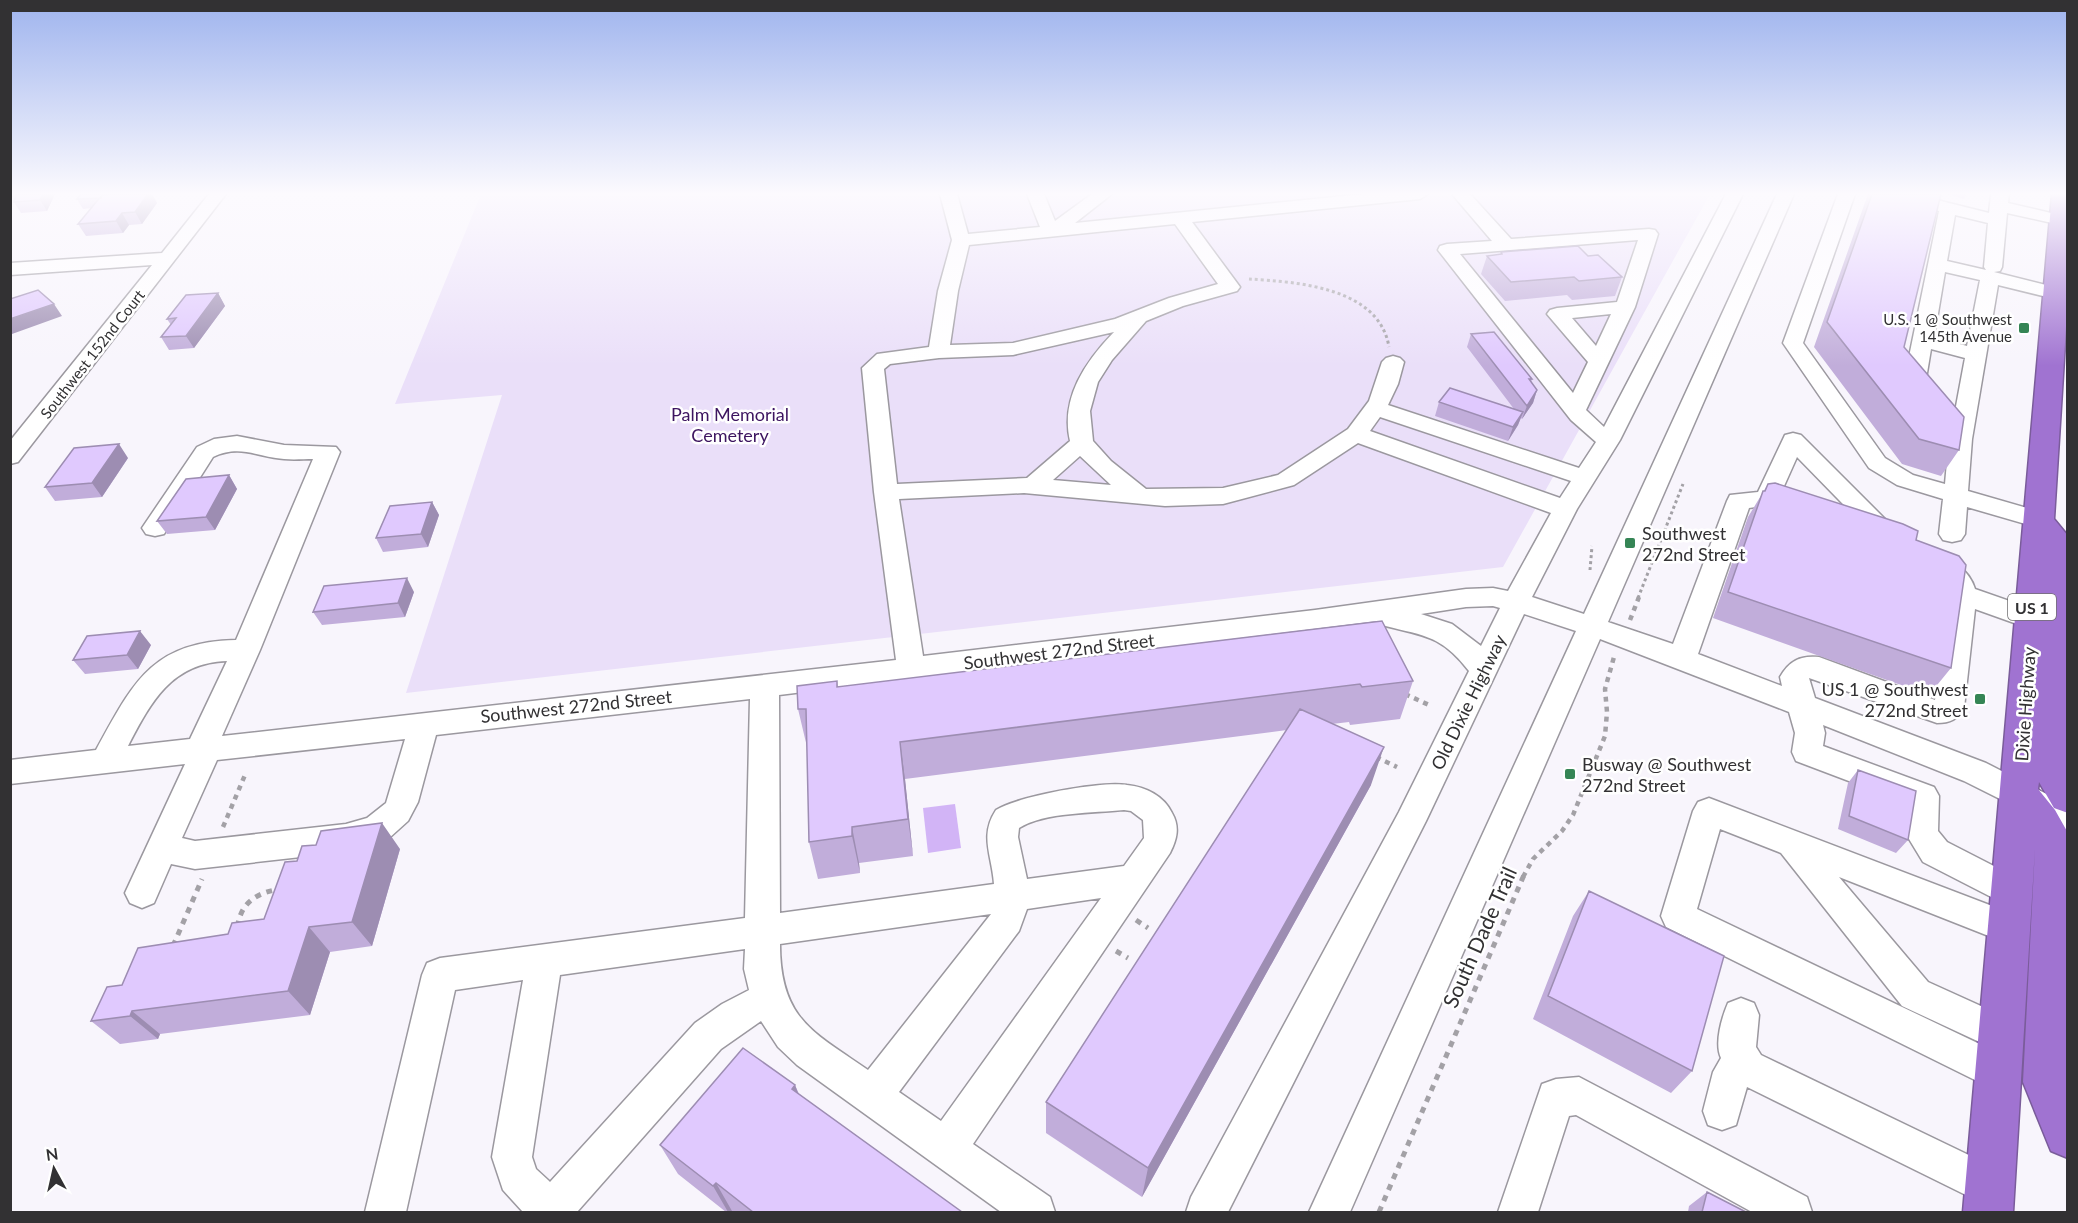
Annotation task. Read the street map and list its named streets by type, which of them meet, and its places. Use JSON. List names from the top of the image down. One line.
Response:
{"streets":{"highway":["US 1","Dixie Highway"],"street":["Southwest 152nd Court","Southwest 272nd Street","Old Dixie Highway"],"path":["South Dade Trail"]},"crossings":[["Southwest 272nd Street","Old Dixie Highway"],["Southwest 272nd Street","Dixie Highway"]],"parks":["Palm Memorial Cemetery"],"places":{"transit":["U.S. 1 @ Southwest 145th Avenue","Southwest 272nd Street","US 1 @ Southwest 272nd Street","Busway @ Southwest 272nd Street"]},"north":"top"}
